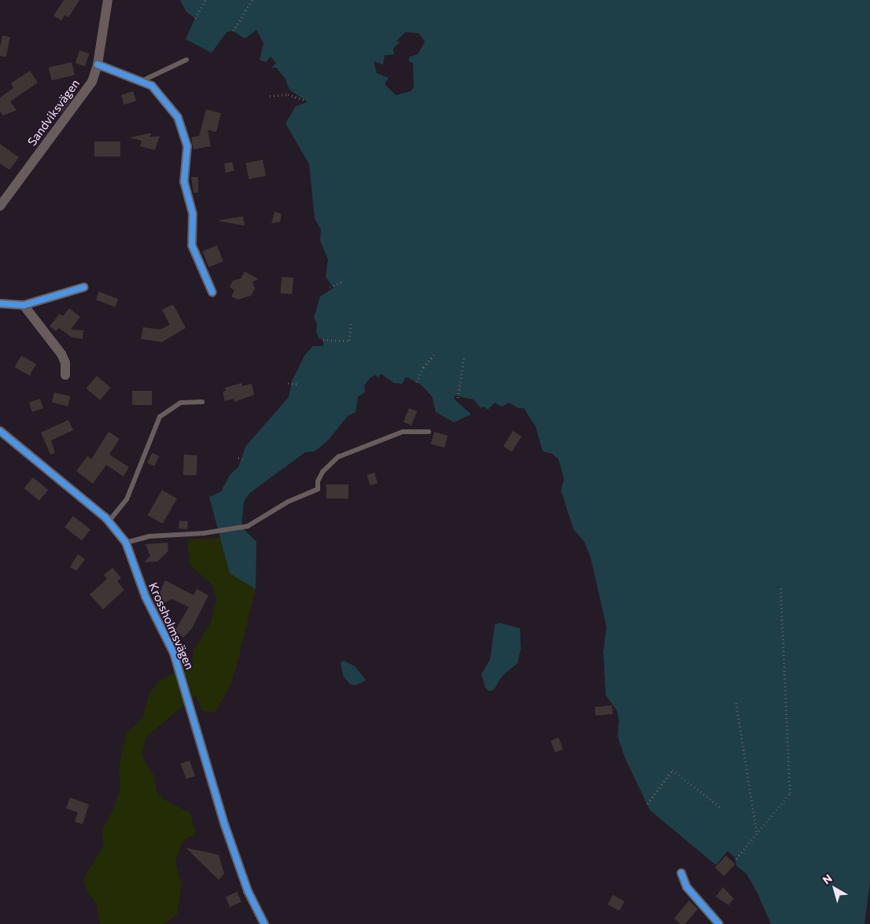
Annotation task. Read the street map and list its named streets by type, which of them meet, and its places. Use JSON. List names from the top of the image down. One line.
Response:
{"streets":{"street":["Sandviksvägen","Krossholmsvägen"]},"north":"top left"}
